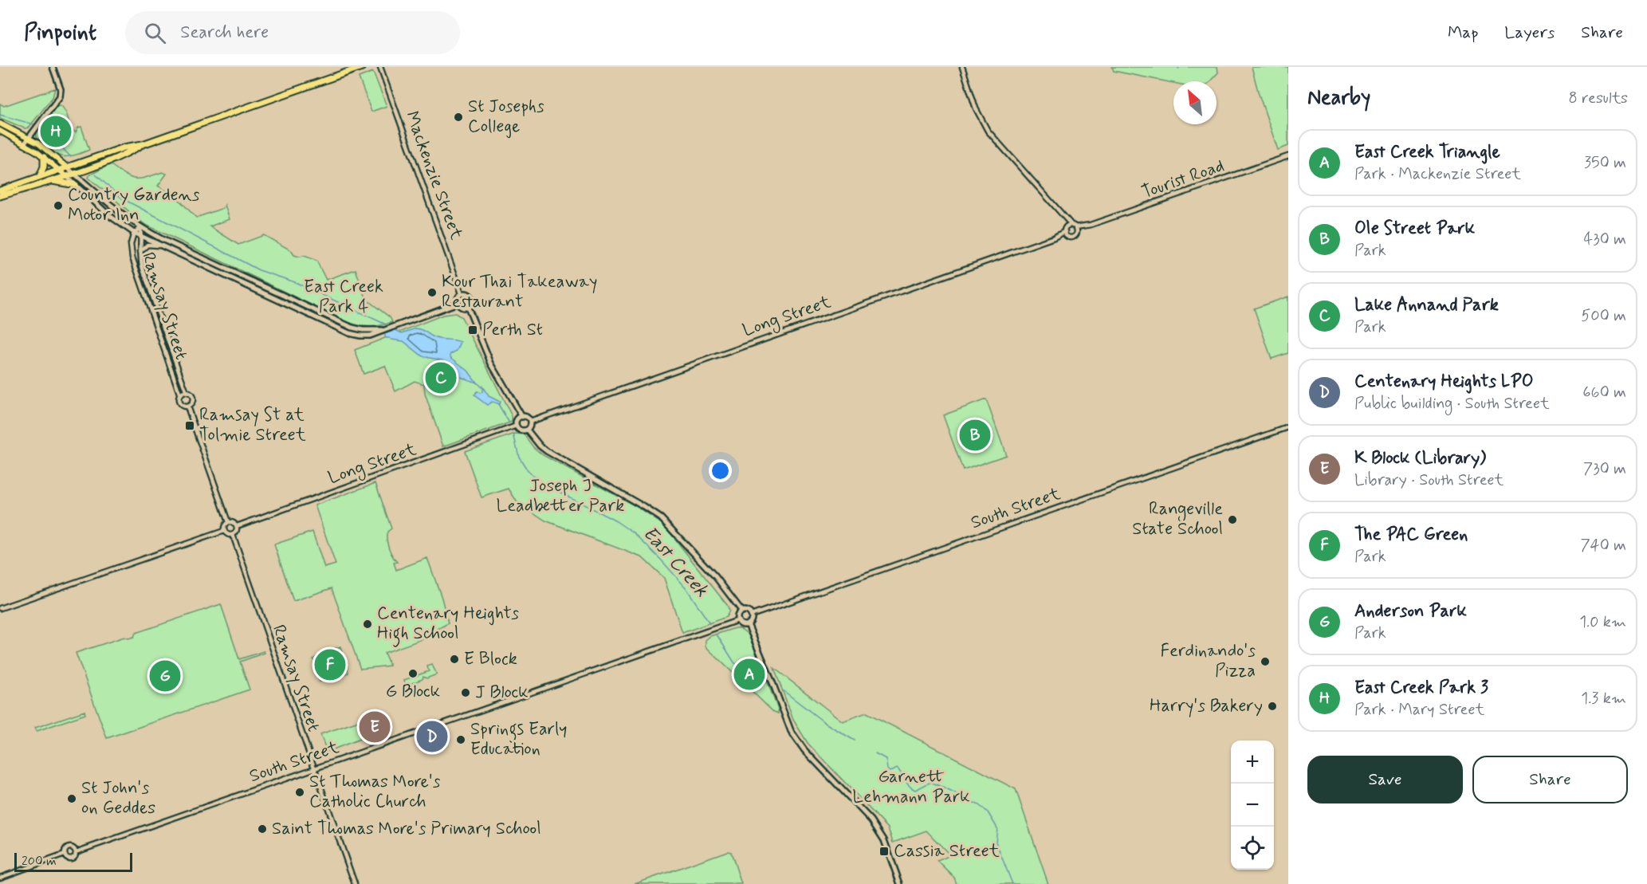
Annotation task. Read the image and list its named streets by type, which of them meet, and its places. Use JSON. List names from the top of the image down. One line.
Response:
{"streets":{"street":["Mackenzie Street","Tourist Road","Ramsay Street","Long Street","South Street"]},"crossings":[["Tourist Road","Long Street"],["Ramsay Street","Long Street"],["Ramsay Street","South Street"]],"water":["East Creek"],"parks":["East Creek Park 4","Joseph J Leadbetter Park","Garnett Lehmann Park"],"places":{"other":["St Josephs College","Country Gardens Motor Inn","Kour Thai Takeaway Restaurant","Rangeville State School","Centenary Heights High School","E Block","Ferdinando's Pizza","G Block","J Block","Harry's Bakery","Springs Early Education","St Thomas More's Catholic Church","St John's on Geddes","Saint Thomas More's Primary School"],"transit":["Perth St","Ramsay St at Tolmie Street","Cassia Street"]},"scale_bar":"200 m","north":"top left","page":{"header":"Pinpoint","search":"Search here","nav":["Map","Layers","Share"],"heading":["Nearby","8 results"],"pins":["H","C","B","F","A","G","E","D"],"list":[{"mark":"A","name":"East Creek Triangle","note":"Park · Mackenzie Street","value":"350 m"},{"mark":"B","name":"Ole Street Park","note":"Park","value":"430 m"},{"mark":"C","name":"Lake Annand Park","note":"Park","value":"500 m"},{"mark":"D","name":"Centenary Heights LPO","note":"Public building · South Street","value":"660 m"},{"mark":"E","name":"K Block (Library)","note":"Library · South Street","value":"730 m"},{"mark":"F","name":"The PAC Green","note":"Park","value":"740 m"},{"mark":"G","name":"Anderson Park","note":"Park","value":"1.0 km"},{"mark":"H","name":"East Creek Park 3","note":"Park · Mary Street","value":"1.3 km"}],"map_buttons":["+","−"],"buttons":["Save","Share"],"scale":"200 m"}}
